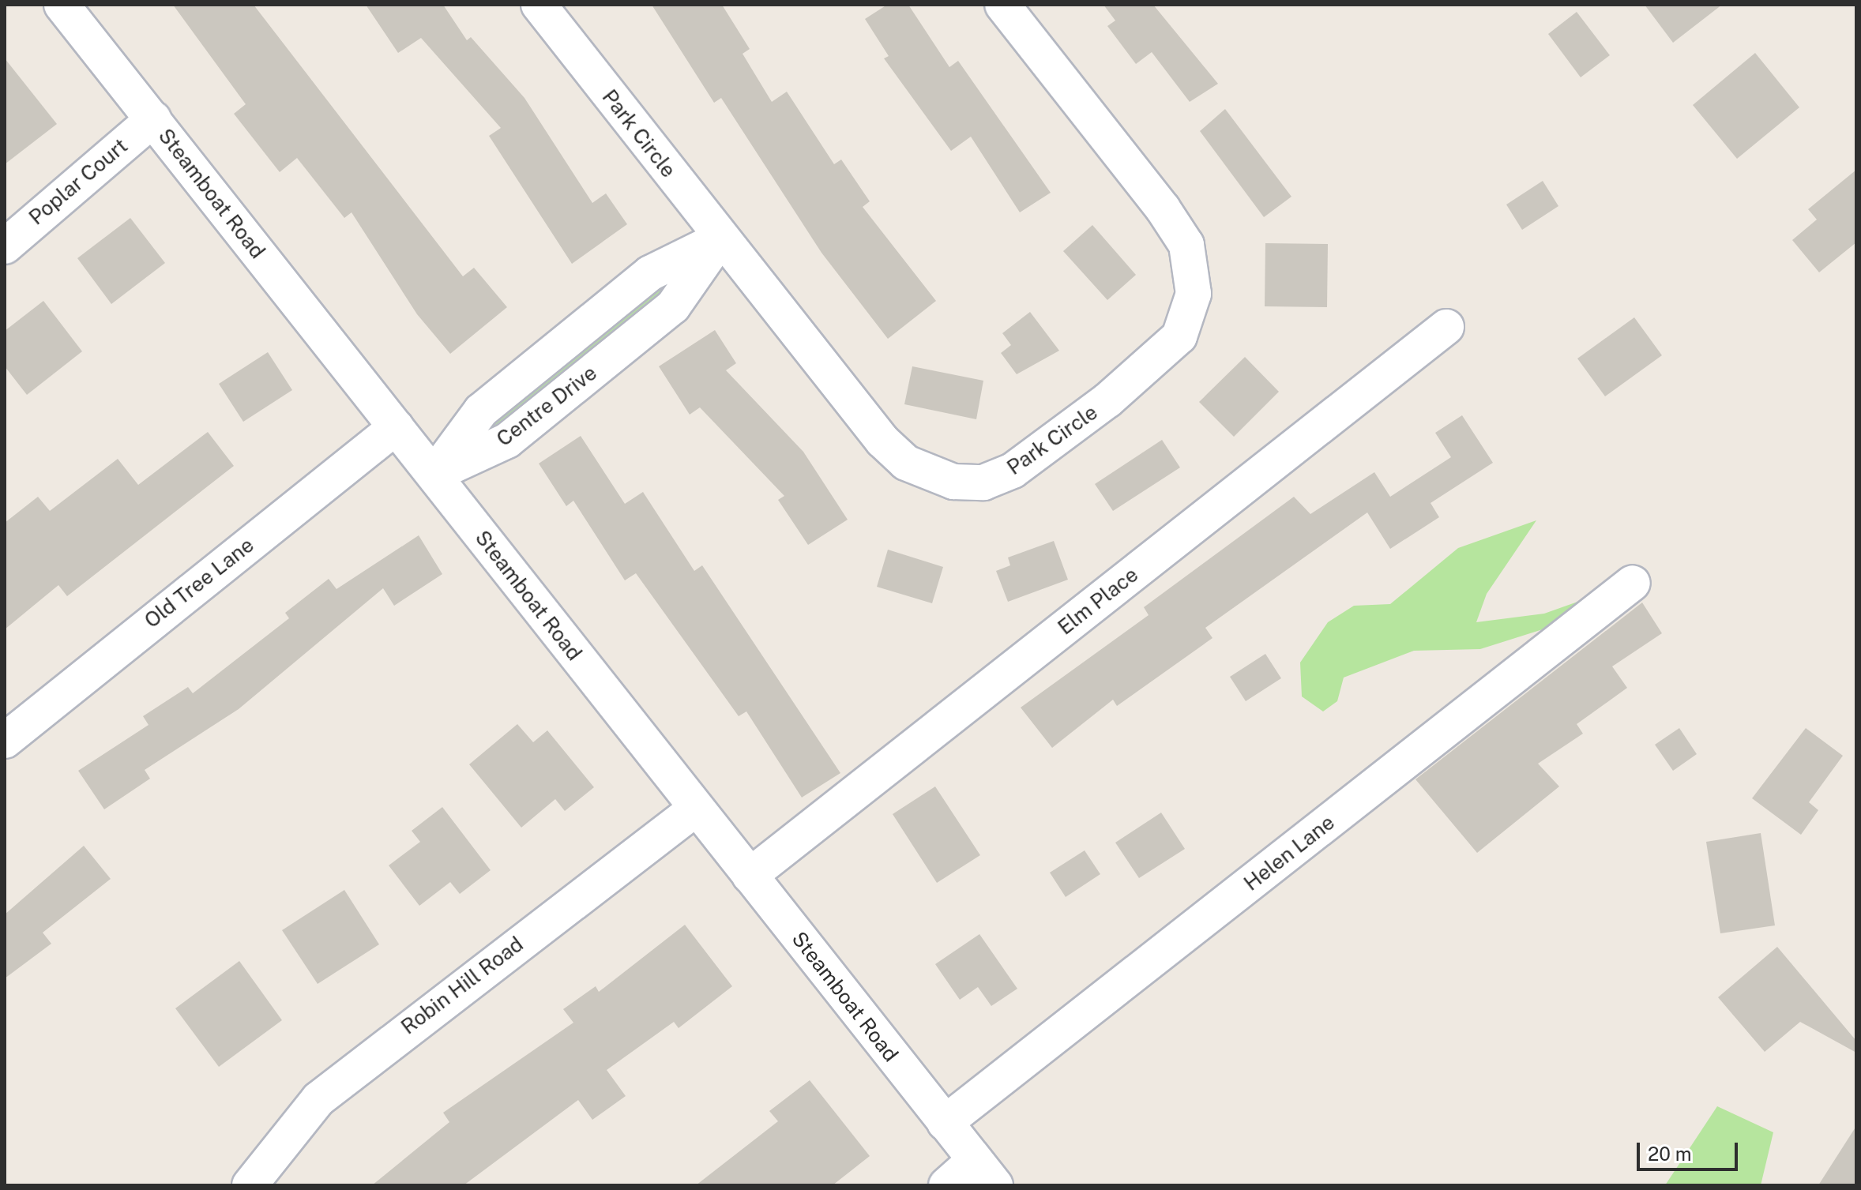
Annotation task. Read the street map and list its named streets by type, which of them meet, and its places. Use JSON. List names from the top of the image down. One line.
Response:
{"streets":{"street":["Park Circle","Poplar Court","Steamboat Road","Centre Drive","Old Tree Lane","Elm Place","Helen Lane","Robin Hill Road"]},"crossings":[["Park Circle","Centre Drive"],["Poplar Court","Steamboat Road"],["Steamboat Road","Centre Drive"],["Steamboat Road","Old Tree Lane"],["Steamboat Road","Elm Place"],["Steamboat Road","Helen Lane"],["Steamboat Road","Robin Hill Road"]],"scale_bar":"20 m"}
